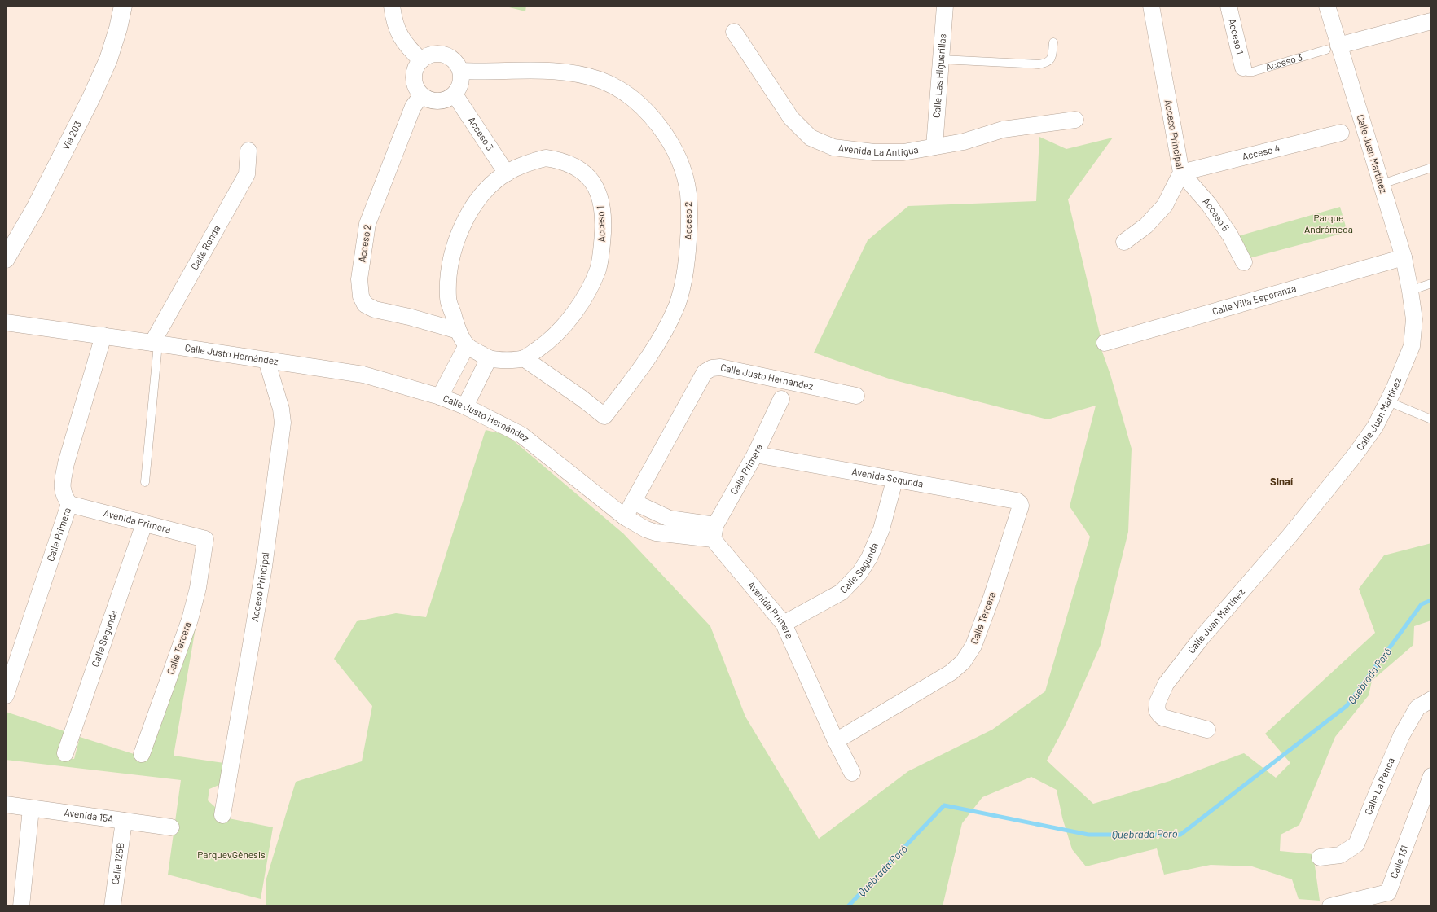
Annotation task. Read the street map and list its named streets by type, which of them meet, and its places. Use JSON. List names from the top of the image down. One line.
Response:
{"streets":{"main road":["Vía 203"],"street":["Acceso 1","Acceso 3","Calle Las Higuerillas","Acceso Principal","Avenida La Antigua","Acceso 4","Calle Juan Martínez","Acceso 5","Acceso 2","Calle Ronda","Calle Villa Esperanza","Calle Justo Hernández","Calle Primera","Avenida Segunda","Avenida Primera","Calle Segunda","Calle Tercera","Calle La Penca","Avenida 15A","Calle 131","Calle 125B"]},"crossings":[["Acceso 1","Acceso 3"],["Acceso 1","Acceso 2"],["Acceso 3","Calle Juan Martínez"],["Acceso 3","Acceso 2"],["Calle Las Higuerillas","Avenida La Antigua"],["Acceso Principal","Acceso 4"],["Acceso Principal","Acceso 5"],["Acceso Principal","Calle Justo Hernández"],["Acceso 4","Acceso 5"],["Calle Juan Martínez","Calle Villa Esperanza"],["Calle Ronda","Calle Justo Hernández"],["Calle Justo Hernández","Calle Primera"],["Calle Primera","Avenida Segunda"],["Calle Primera","Avenida Primera"],["Avenida Segunda","Calle Segunda"],["Avenida Segunda","Calle Tercera"],["Avenida Primera","Calle Segunda"],["Avenida Primera","Calle Tercera"],["Avenida 15A","Calle 125B"]],"districts":["Sinaí"],"water":["Quebrada Poró"],"parks":["Parque Andrómeda","ParquevGénesis"]}
